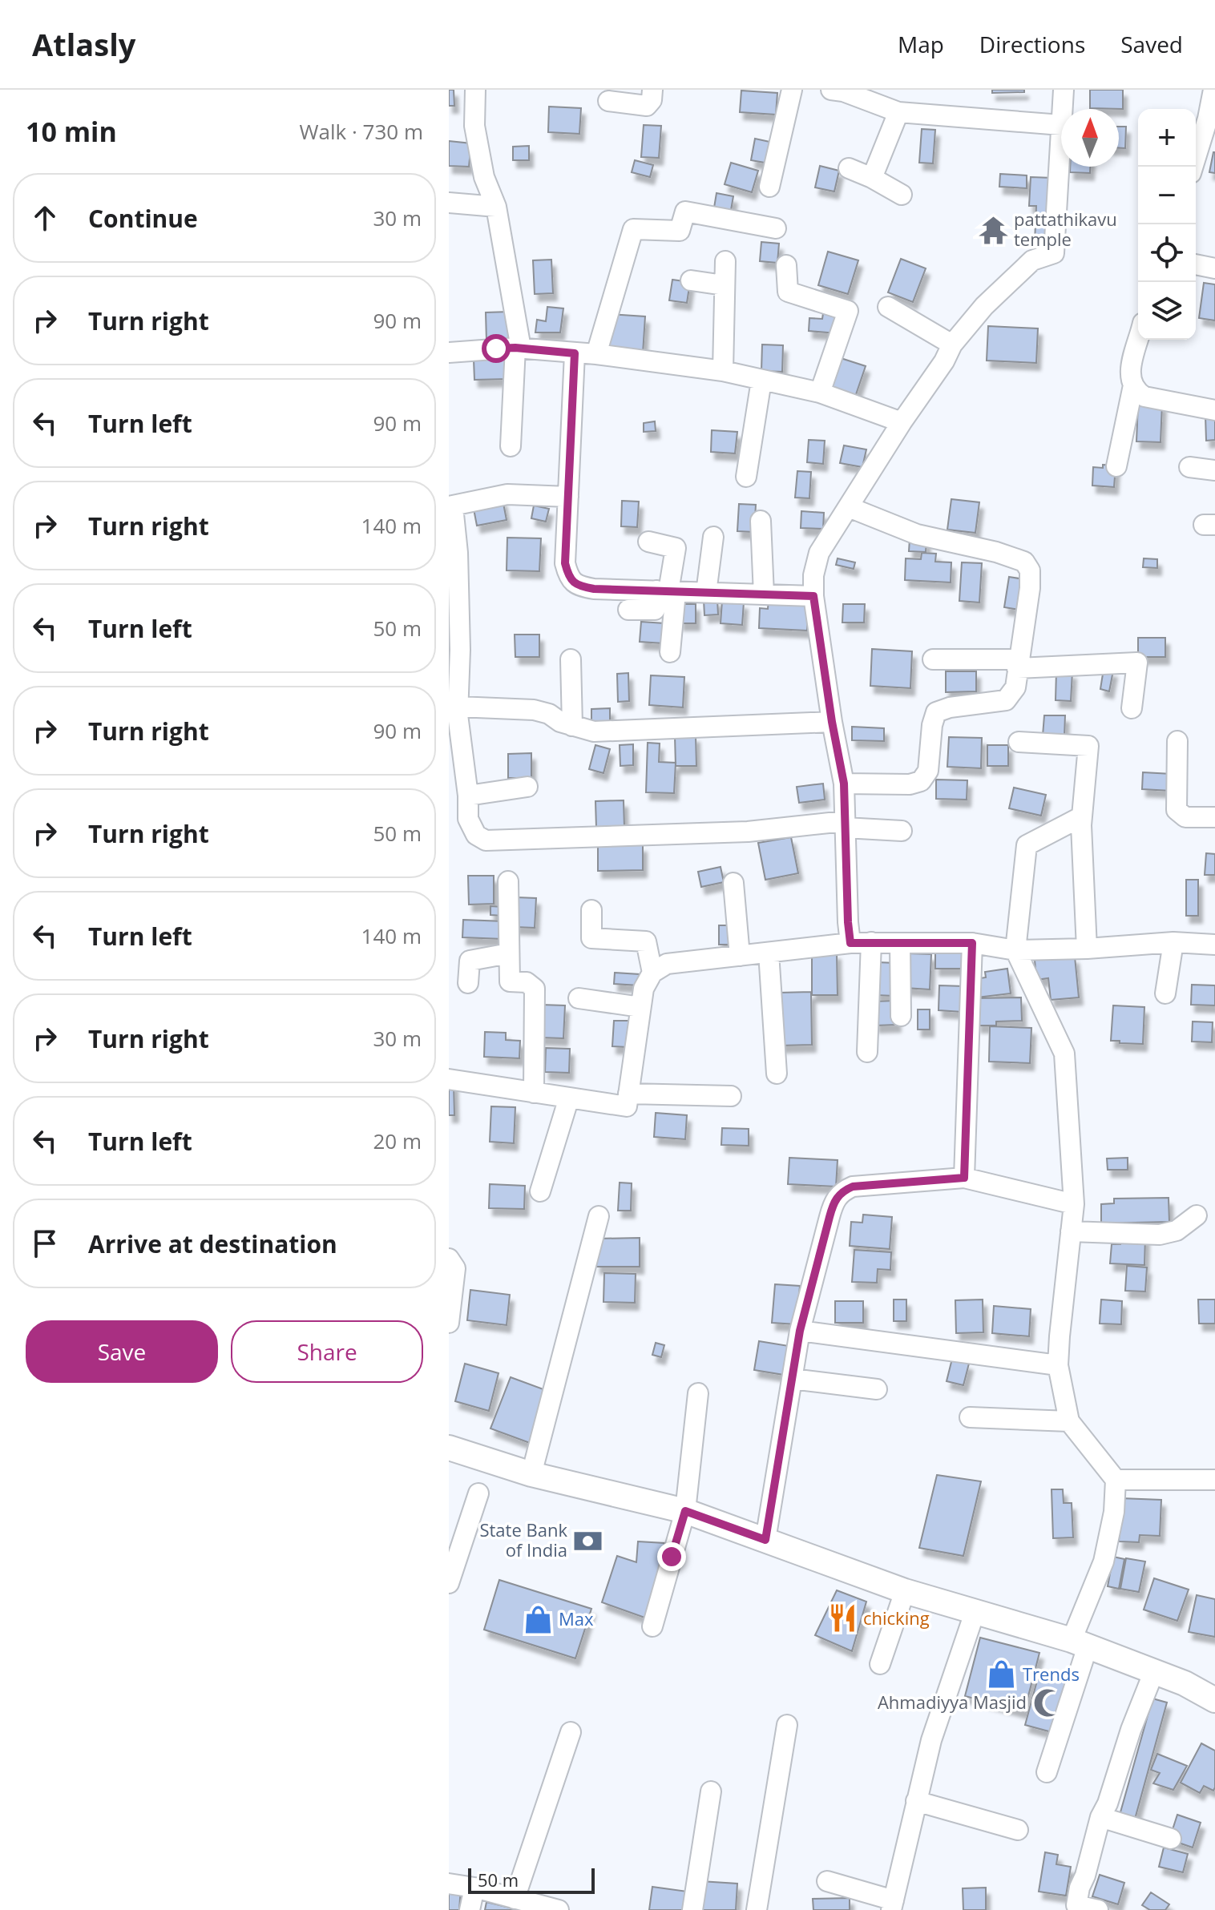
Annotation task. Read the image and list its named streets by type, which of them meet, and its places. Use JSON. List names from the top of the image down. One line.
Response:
{"places":{"temple":["pattathikavu temple"],"bank":["State Bank of India"],"restaurant":["chicking"],"shop":["Max","Trends"],"mosque":["Ahmadiyya Masjid"]},"scale_bar":"50 m","north":"top","page":{"header":"Atlasly","nav":["Map","Directions","Saved"],"heading":["10 min","Walk · 730 m"],"map_buttons":["+","−"],"list":[["Continue","30 m"],["Turn right","90 m"],["Turn left","90 m"],["Turn right","140 m"],["Turn left","50 m"],["Turn right","90 m"],["Turn right","50 m"],["Turn left","140 m"],["Turn right","30 m"],["Turn left","20 m"],"Arrive at destination"],"buttons":["Save","Share"],"scale":"50 m"}}
